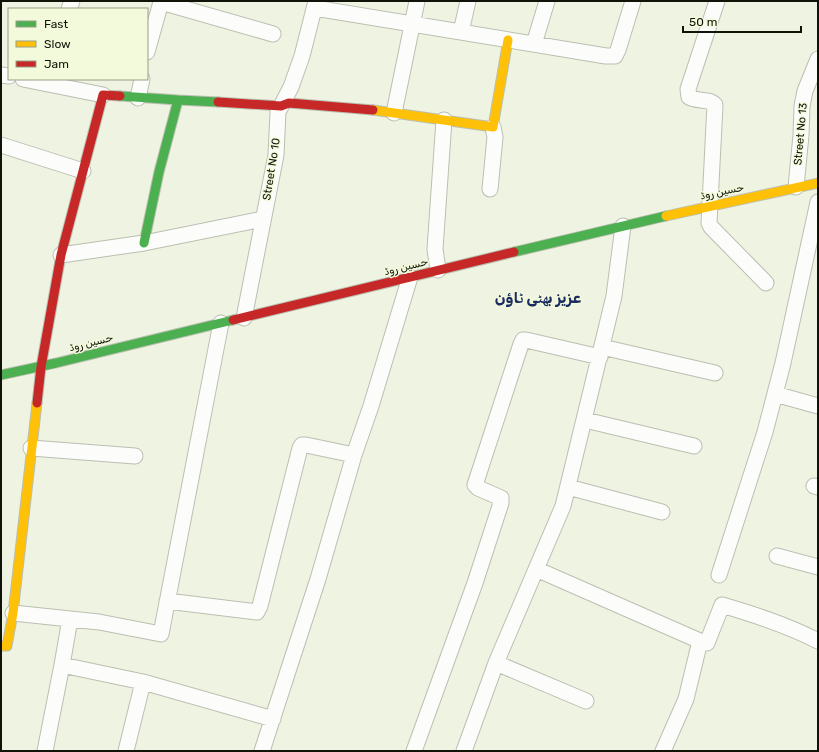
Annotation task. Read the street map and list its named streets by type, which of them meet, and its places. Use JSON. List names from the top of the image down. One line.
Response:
{"streets":{"street":["Street No 13","Street No 10","حسین روڈ"]},"crossings":[["Street No 13","حسین روڈ"],["Street No 10","حسین روڈ"]],"districts":["عزیز بھٹی ٹاؤن"],"legend":["Fast","Slow","Jam"],"scale_bar":"50 m"}
